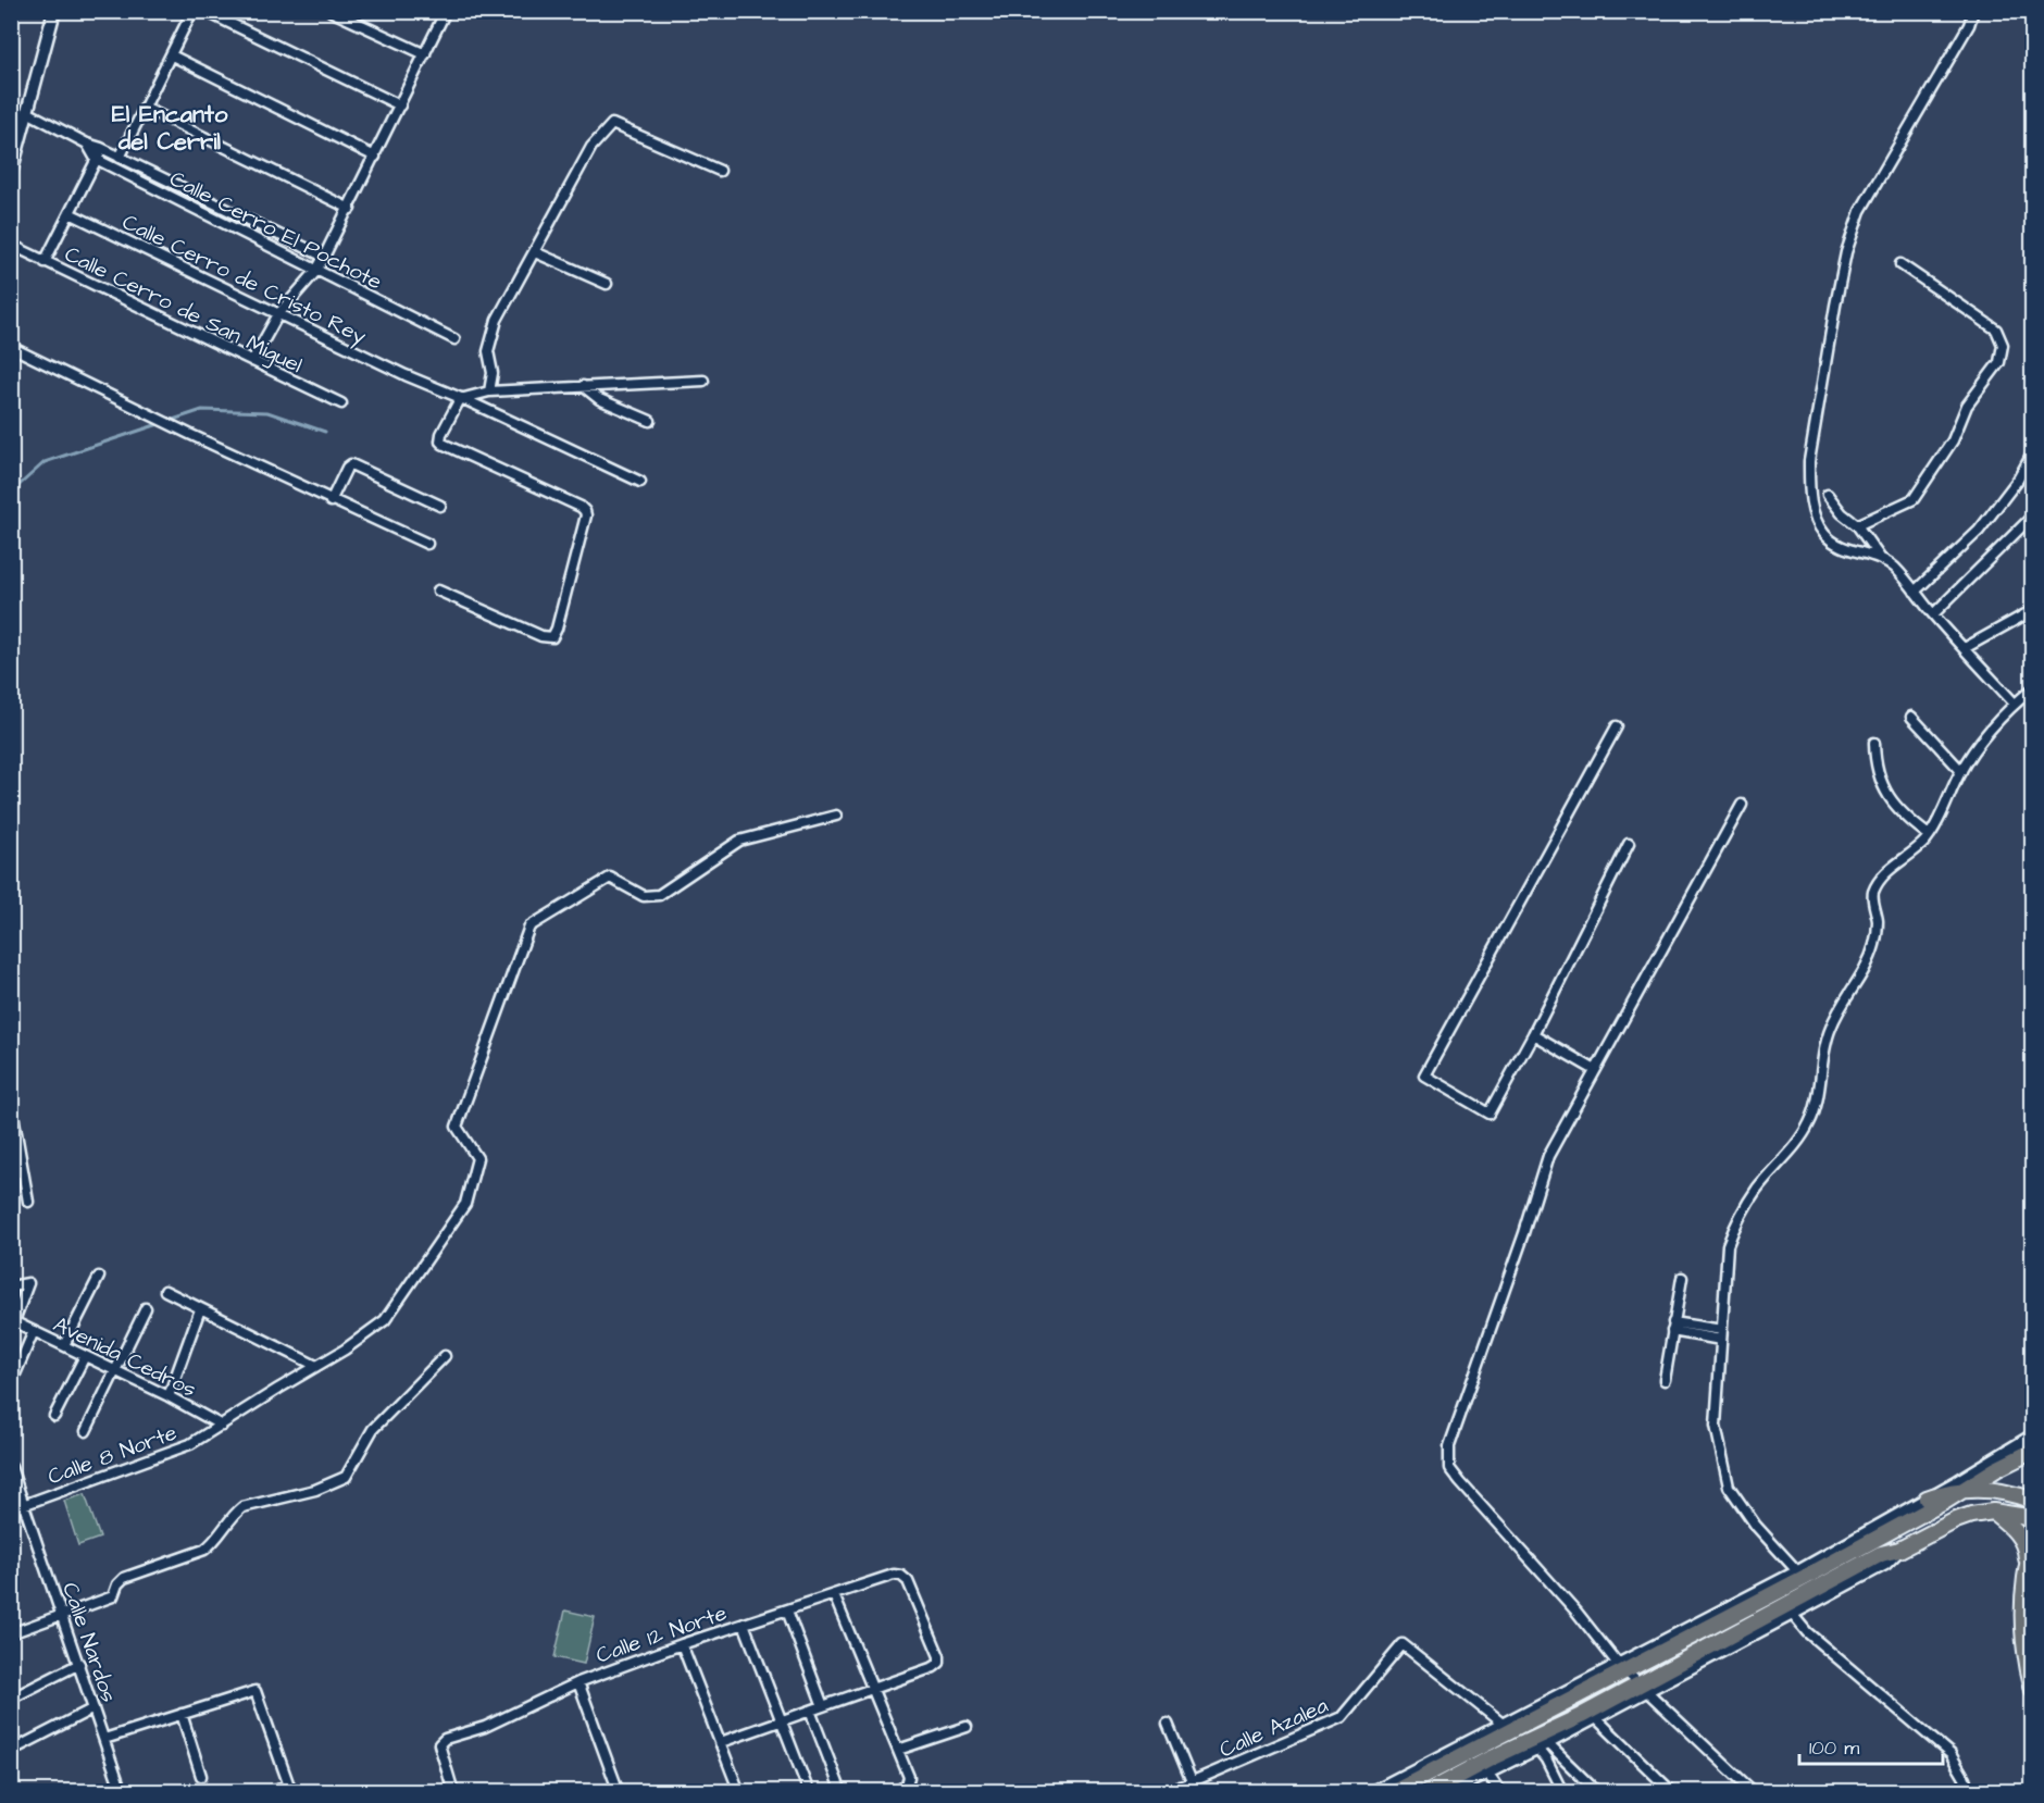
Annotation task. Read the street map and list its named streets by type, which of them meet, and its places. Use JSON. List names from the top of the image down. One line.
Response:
{"streets":{"street":["Calle Cerro El Pochote","Calle Cerro de Cristo Rey","Calle Cerro de San Miguel","Avenida Cedros","Calle 8 Norte","Calle 12 Norte","Calle Nardos","Calle Azalea"]},"crossings":[["Avenida Cedros","Calle 8 Norte"],["Calle 8 Norte","Calle Nardos"]],"districts":["El Encanto del Cerril"],"scale_bar":"100 m"}
